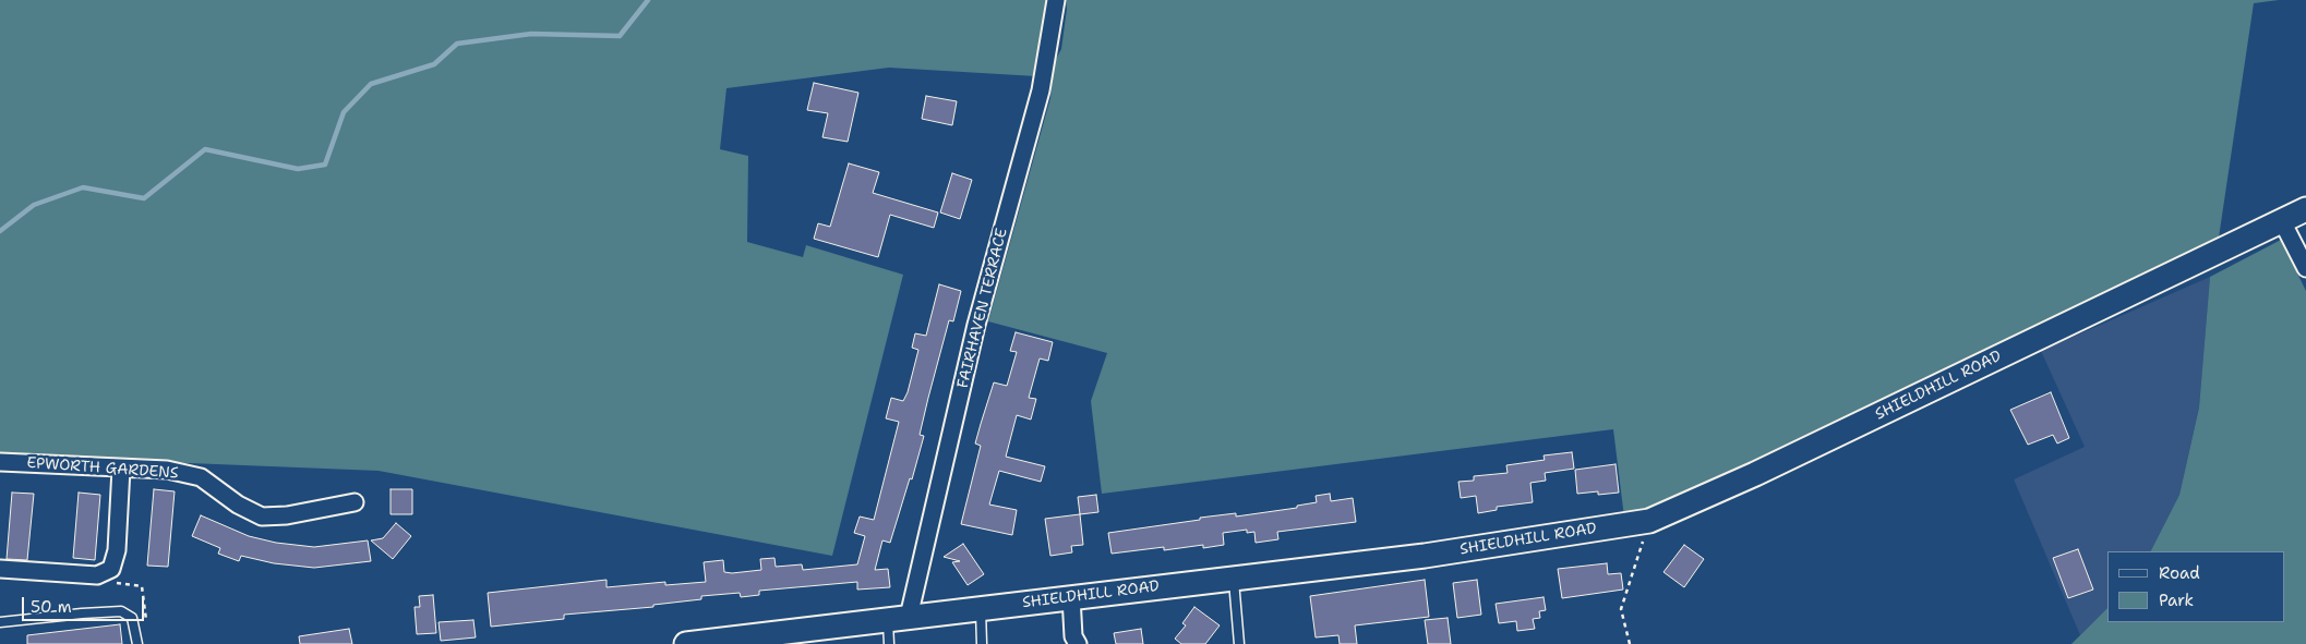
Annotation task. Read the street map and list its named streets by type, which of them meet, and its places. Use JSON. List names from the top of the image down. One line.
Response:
{"streets":{"main road":["SHIELDHILL ROAD"],"street":["FAIRHAVEN TERRACE","EPWORTH GARDENS"]},"crossings":[["FAIRHAVEN TERRACE","SHIELDHILL ROAD"]],"legend":["Road","Park"],"scale_bar":"50 m"}
